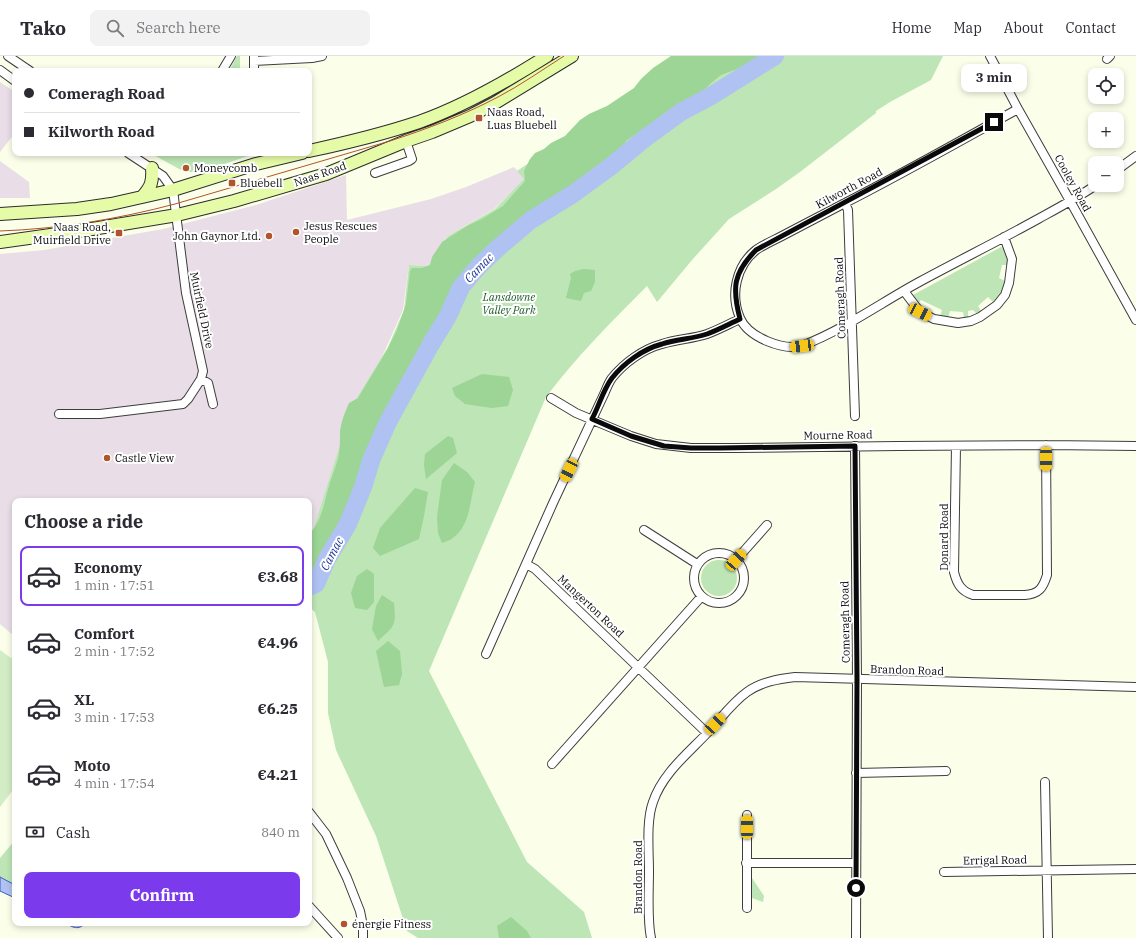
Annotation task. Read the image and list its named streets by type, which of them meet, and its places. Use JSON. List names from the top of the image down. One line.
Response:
{"streets":{"main road":["Naas Road"],"street":["Cooley Road","Kilworth Road","Comeragh Road","Muirfield Drive","Mourne Road","Donard Road","Mangerton Road","Brandon Road","Errigal Road"]},"crossings":[["Naas Road","Muirfield Drive"],["Cooley Road","Kilworth Road"],["Kilworth Road","Comeragh Road"],["Comeragh Road","Mourne Road"],["Comeragh Road","Brandon Road"],["Mourne Road","Donard Road"],["Mangerton Road","Brandon Road"]],"water":["Camac"],"parks":["Lansdowne Valley Park"],"places":{"transit":["Naas Road, Luas Bluebell","Bluebell","Naas Road, Muirfield Drive"],"other":["Moneycomb","Jesus Rescues People","John Gaynor Ltd.","Castle View","énergie Fitness"]},"page":{"header":"Tako","search":"Search here","nav":["Home","Map","About","Contact"],"bubble":"3 min","map_buttons":["+","−"],"banner":["Comeragh Road","Kilworth Road"],"heading":"Choose a ride","list":[{"name":"Economy","note":"1 min · 17:51","value":"€3.68"},{"name":"Comfort","note":"2 min · 17:52","value":"€4.96"},{"name":"XL","note":"3 min · 17:53","value":"€6.25"},{"name":"Moto","note":"4 min · 17:54","value":"€4.21"}],"pay":["Cash","840 m"],"buttons":"Confirm"}}
